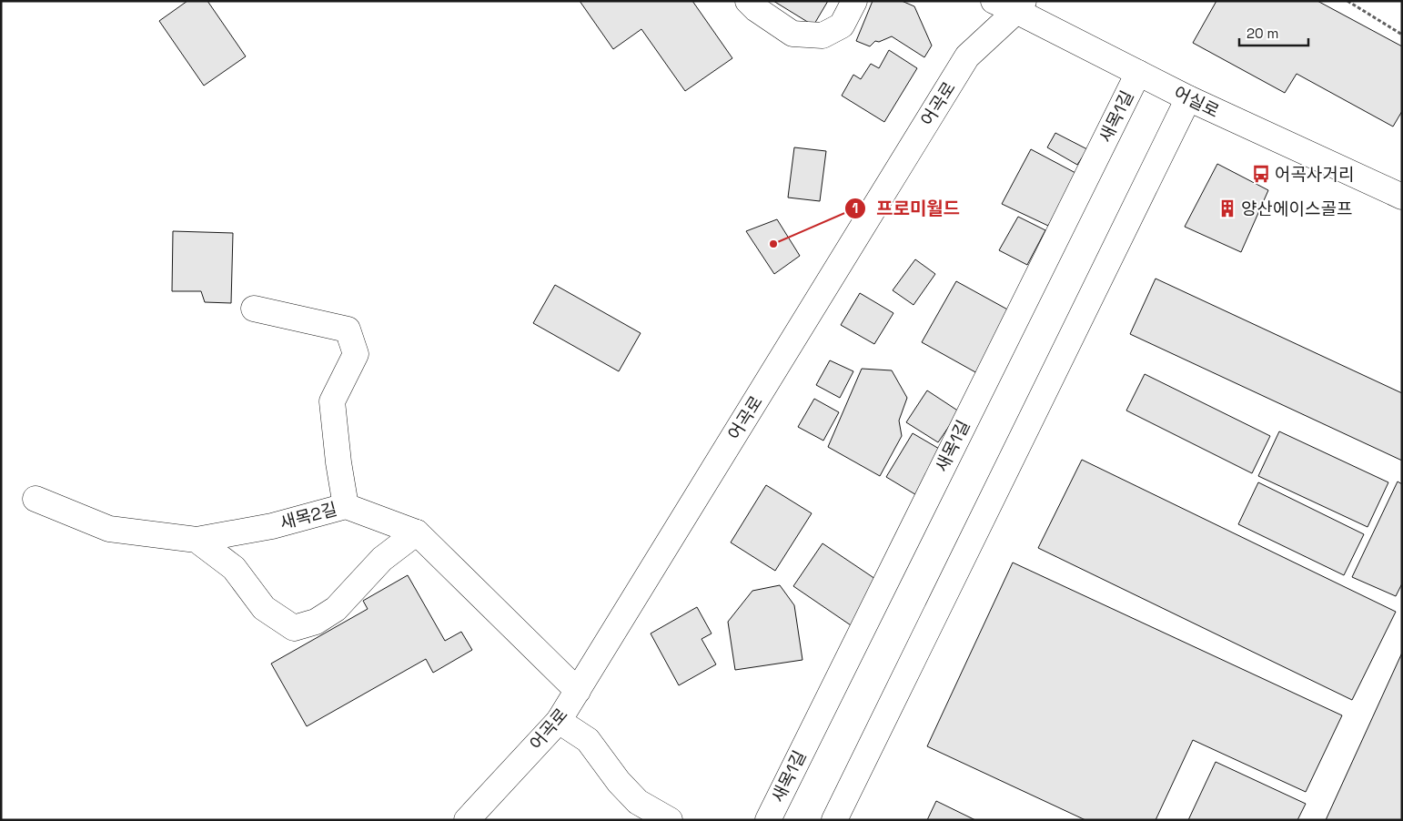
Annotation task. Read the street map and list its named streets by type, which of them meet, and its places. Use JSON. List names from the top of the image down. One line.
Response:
{"streets":{"street":["어실로","어곡로","새목1길","새목2길"]},"crossings":[["어실로","어곡로"],["어실로","새목1길"],["어곡로","새목2길"]],"places":{"bus stop":["어곡사거리"],"building":["양산에이스골프"],"other":["프로미월드"]},"scale_bar":"20 m"}
